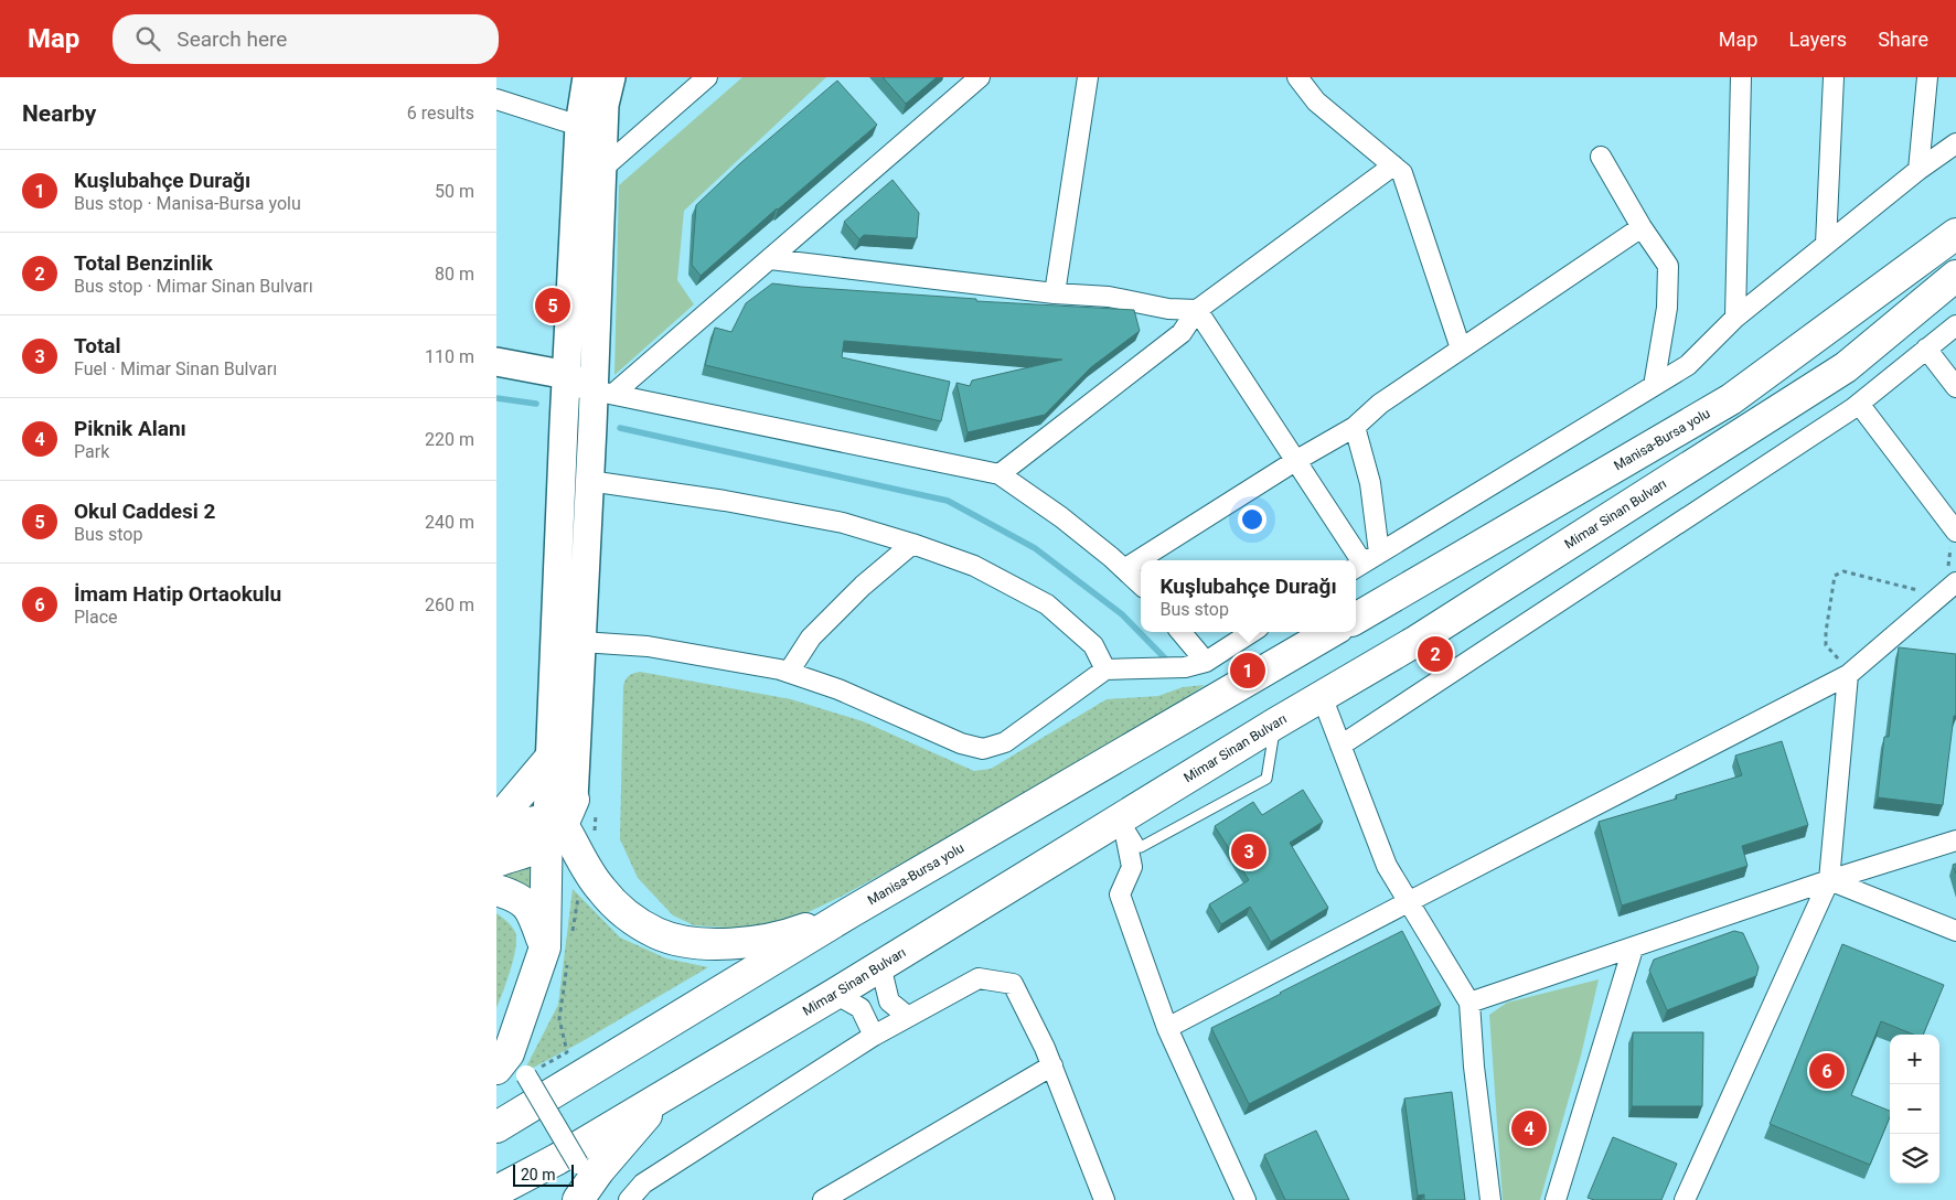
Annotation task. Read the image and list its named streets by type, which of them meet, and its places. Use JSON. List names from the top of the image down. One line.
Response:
{"streets":{"highway":["Manisa-Bursa yolu","Mimar Sinan Bulvarı"]},"scale_bar":"20 m","page":{"header":"Map","search":"Search here","nav":["Map","Layers","Share"],"heading":["Nearby","6 results"],"list":[{"mark":"1","name":"Kuşlubahçe Durağı","note":"Bus stop · Manisa-Bursa yolu","value":"50 m"},{"mark":"2","name":"Total Benzinlik","note":"Bus stop · Mimar Sinan Bulvarı","value":"80 m"},{"mark":"3","name":"Total","note":"Fuel · Mimar Sinan Bulvarı","value":"110 m"},{"mark":"4","name":"Piknik Alanı","note":"Park","value":"220 m"},{"mark":"5","name":"Okul Caddesi 2","note":"Bus stop","value":"240 m"},{"mark":"6","name":"İmam Hatip Ortaokulu","note":"Place","value":"260 m"}],"pins":["5","2","1","3","6","4"],"popup":["Kuşlubahçe Durağı","Bus stop"],"map_buttons":["+","−"],"scale":"20 m"}}
